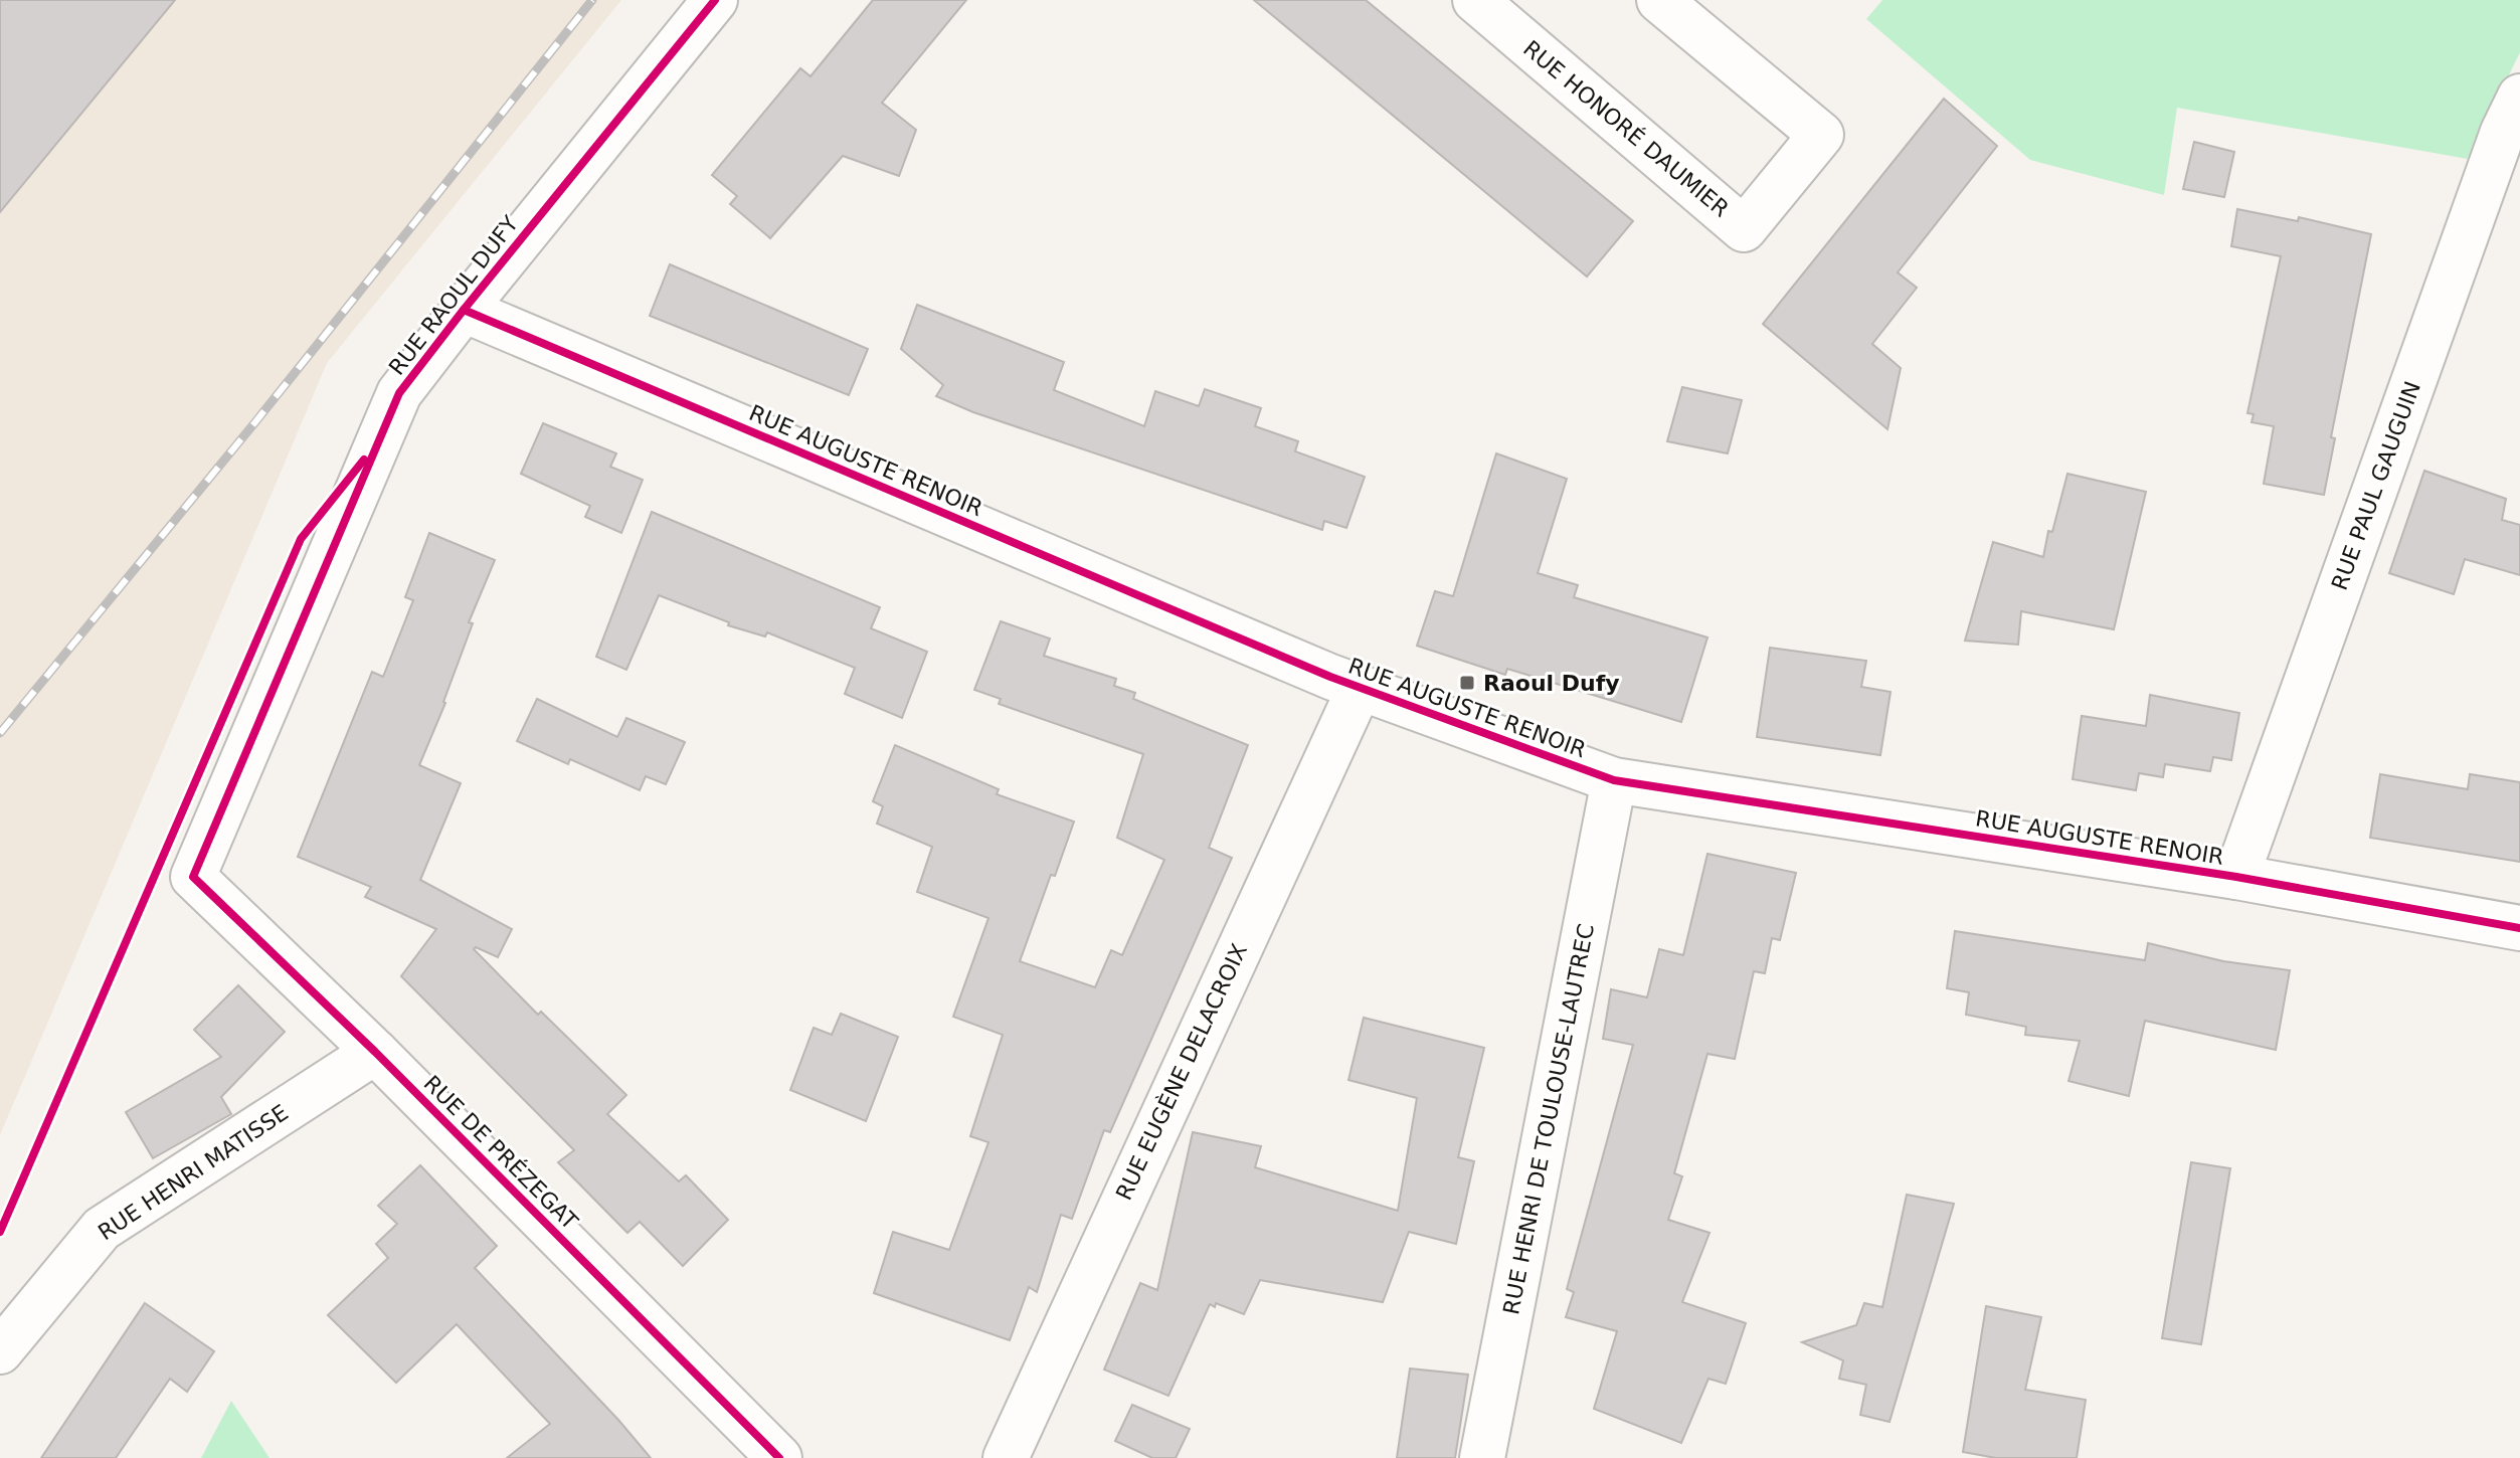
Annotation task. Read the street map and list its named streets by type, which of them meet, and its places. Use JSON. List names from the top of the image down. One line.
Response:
{"streets":{"street":["RUE HONORÉ DAUMIER","RUE RAOUL DUFY","RUE AUGUSTE RENOIR","RUE PAUL GAUGUIN","RUE EUGÈNE DELACROIX","RUE HENRI DE TOULOUSE-LAUTREC","RUE DE PRÉZEGAT","RUE HENRI MATISSE"]},"crossings":[["RUE RAOUL DUFY","RUE AUGUSTE RENOIR"],["RUE RAOUL DUFY","RUE DE PRÉZEGAT"],["RUE AUGUSTE RENOIR","RUE PAUL GAUGUIN"],["RUE AUGUSTE RENOIR","RUE EUGÈNE DELACROIX"],["RUE AUGUSTE RENOIR","RUE HENRI DE TOULOUSE-LAUTREC"],["RUE DE PRÉZEGAT","RUE HENRI MATISSE"]],"places":{"transit":["Raoul Dufy"]}}
